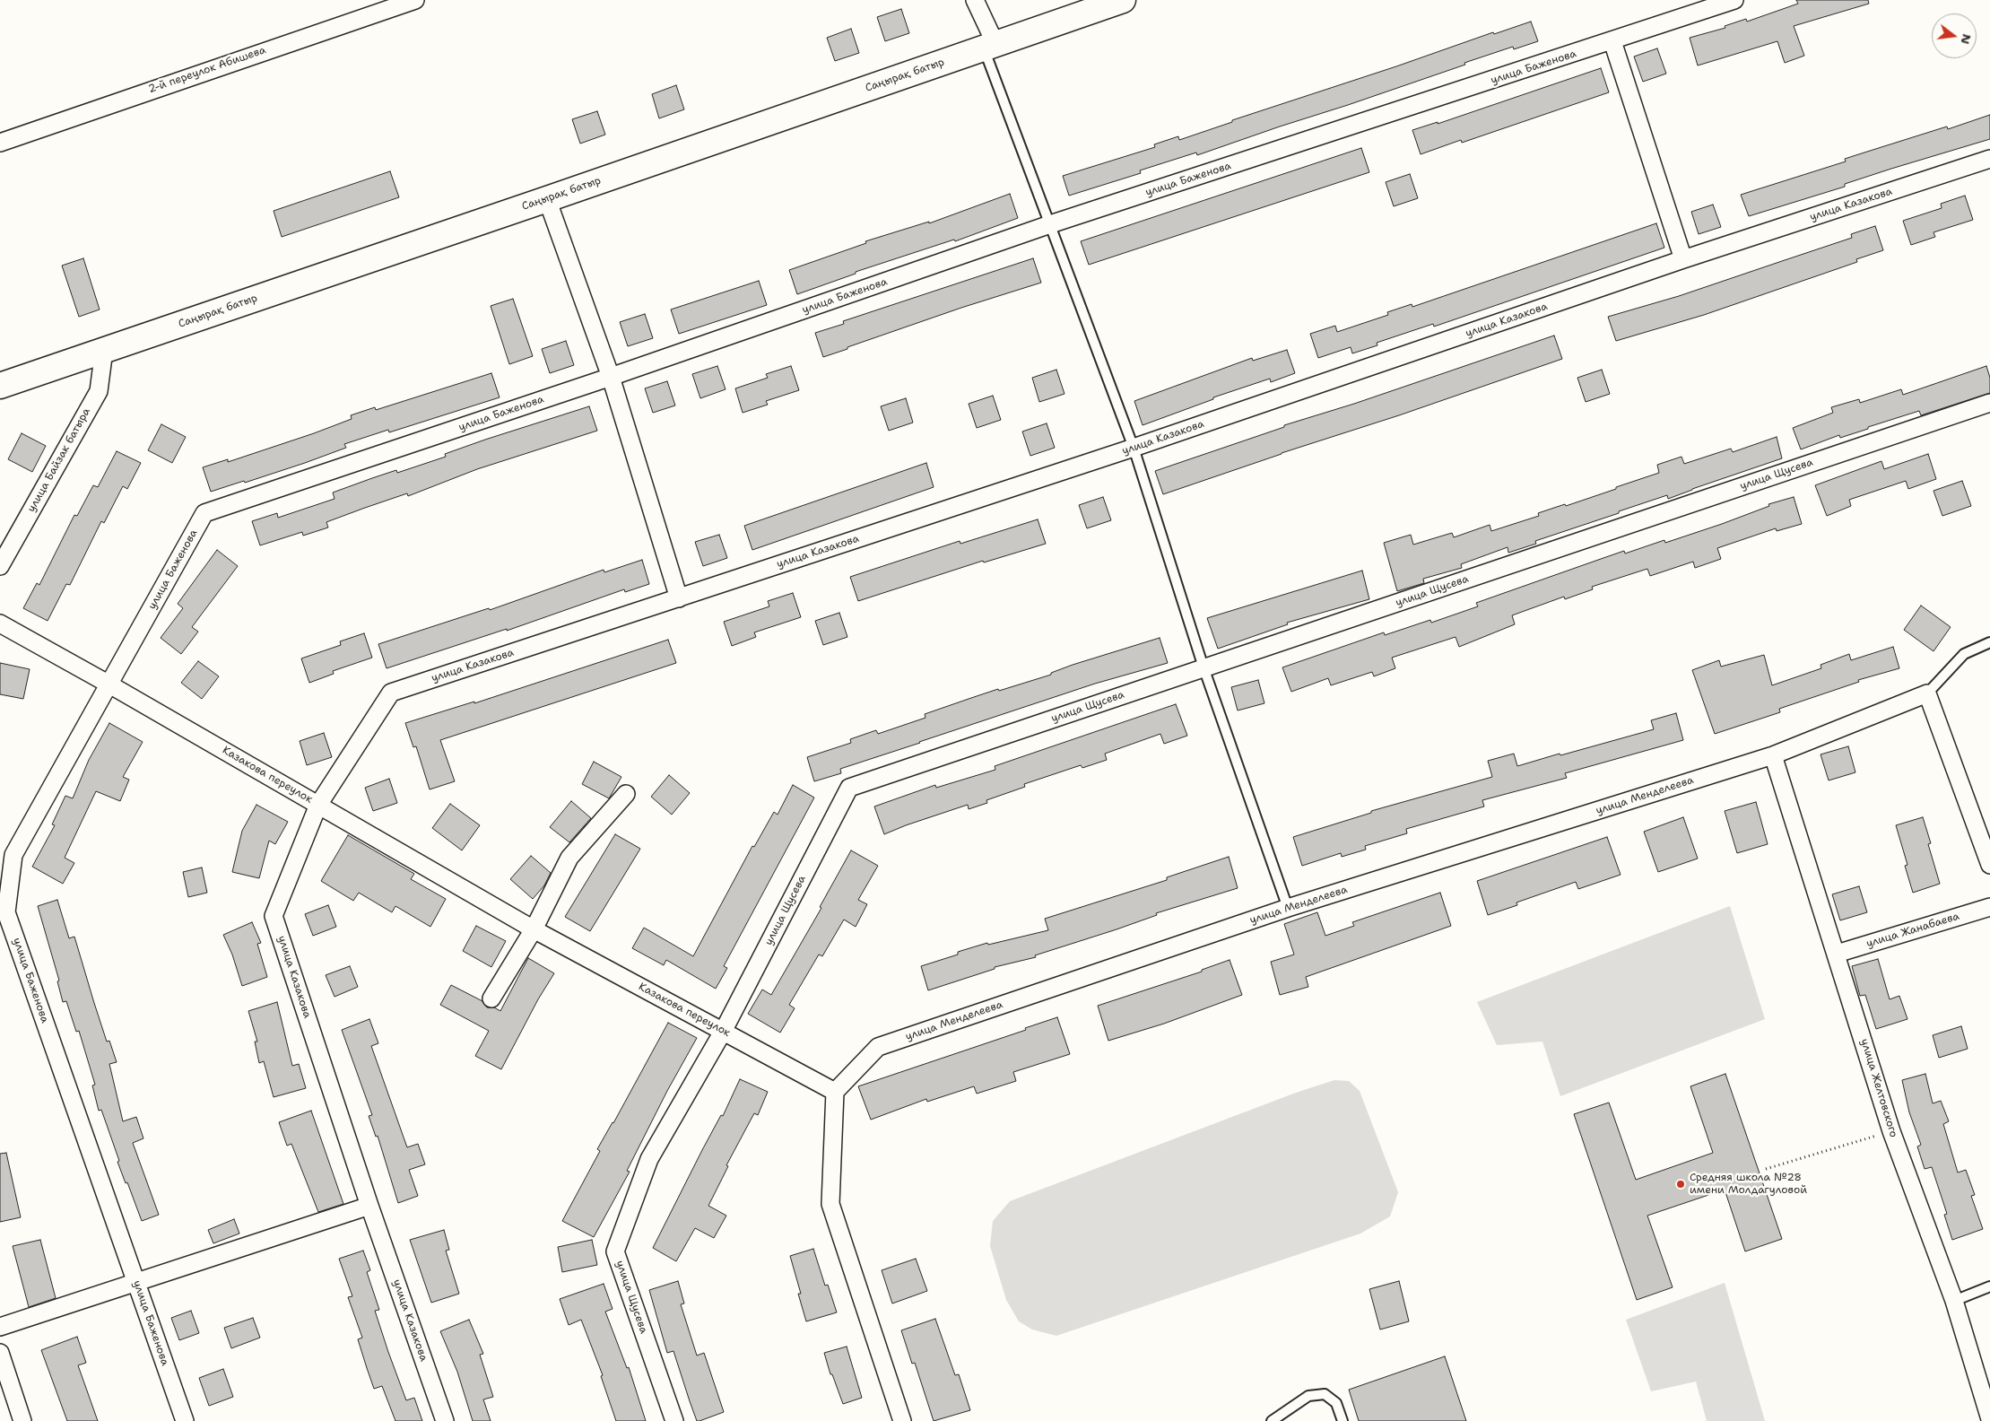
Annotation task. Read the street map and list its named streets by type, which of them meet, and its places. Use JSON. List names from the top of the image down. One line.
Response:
{"streets":{"street":["улица Баженова","2-й переулок Абишева","Саңырақ батыр","улица Казакова","улица Байзак батыра","улица Щусева","Казакова переулок","улица Менделеева","улица Жанабаева","улица Желтовского"]},"crossings":[["улица Баженова","Казакова переулок"],["Саңырақ батыр","улица Байзак батыра"],["улица Казакова","Казакова переулок"],["улица Щусева","Казакова переулок"],["Казакова переулок","улица Менделеева"],["улица Менделеева","улица Желтовского"],["улица Жанабаева","улица Желтовского"]],"places":["Средняя школа №28 имени Молдагуловой"],"north":"right"}
